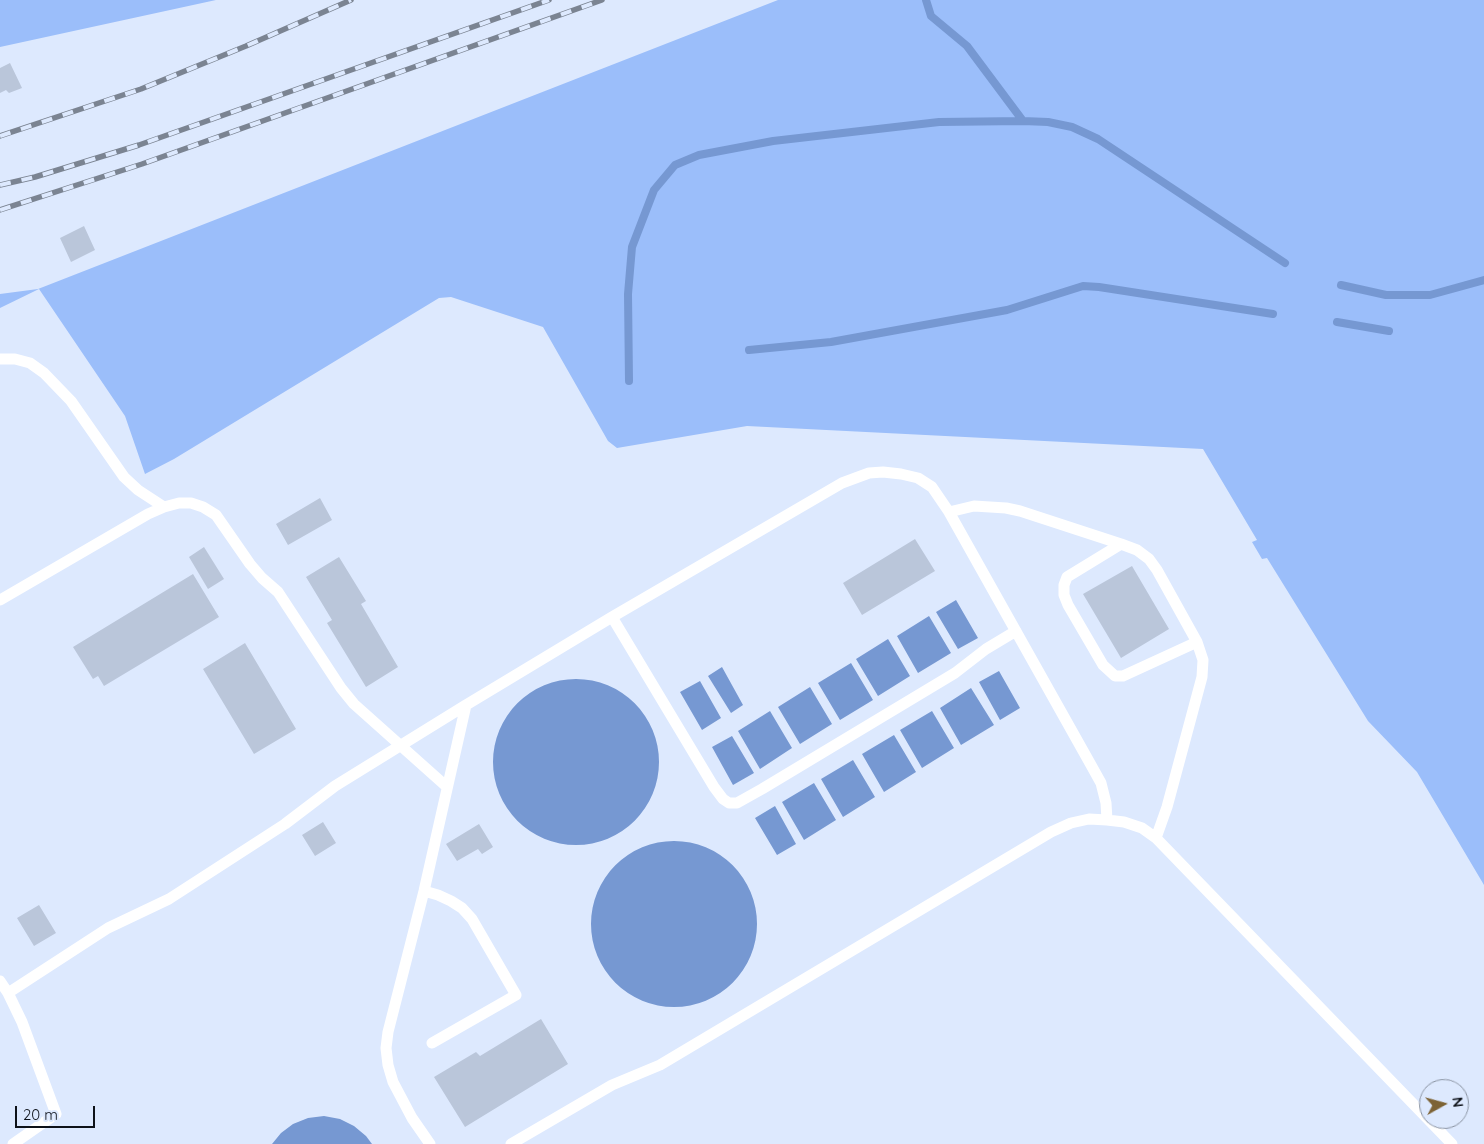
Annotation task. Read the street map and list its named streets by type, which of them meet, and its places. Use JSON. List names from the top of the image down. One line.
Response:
{"scale_bar":"20 m","north":"right"}
